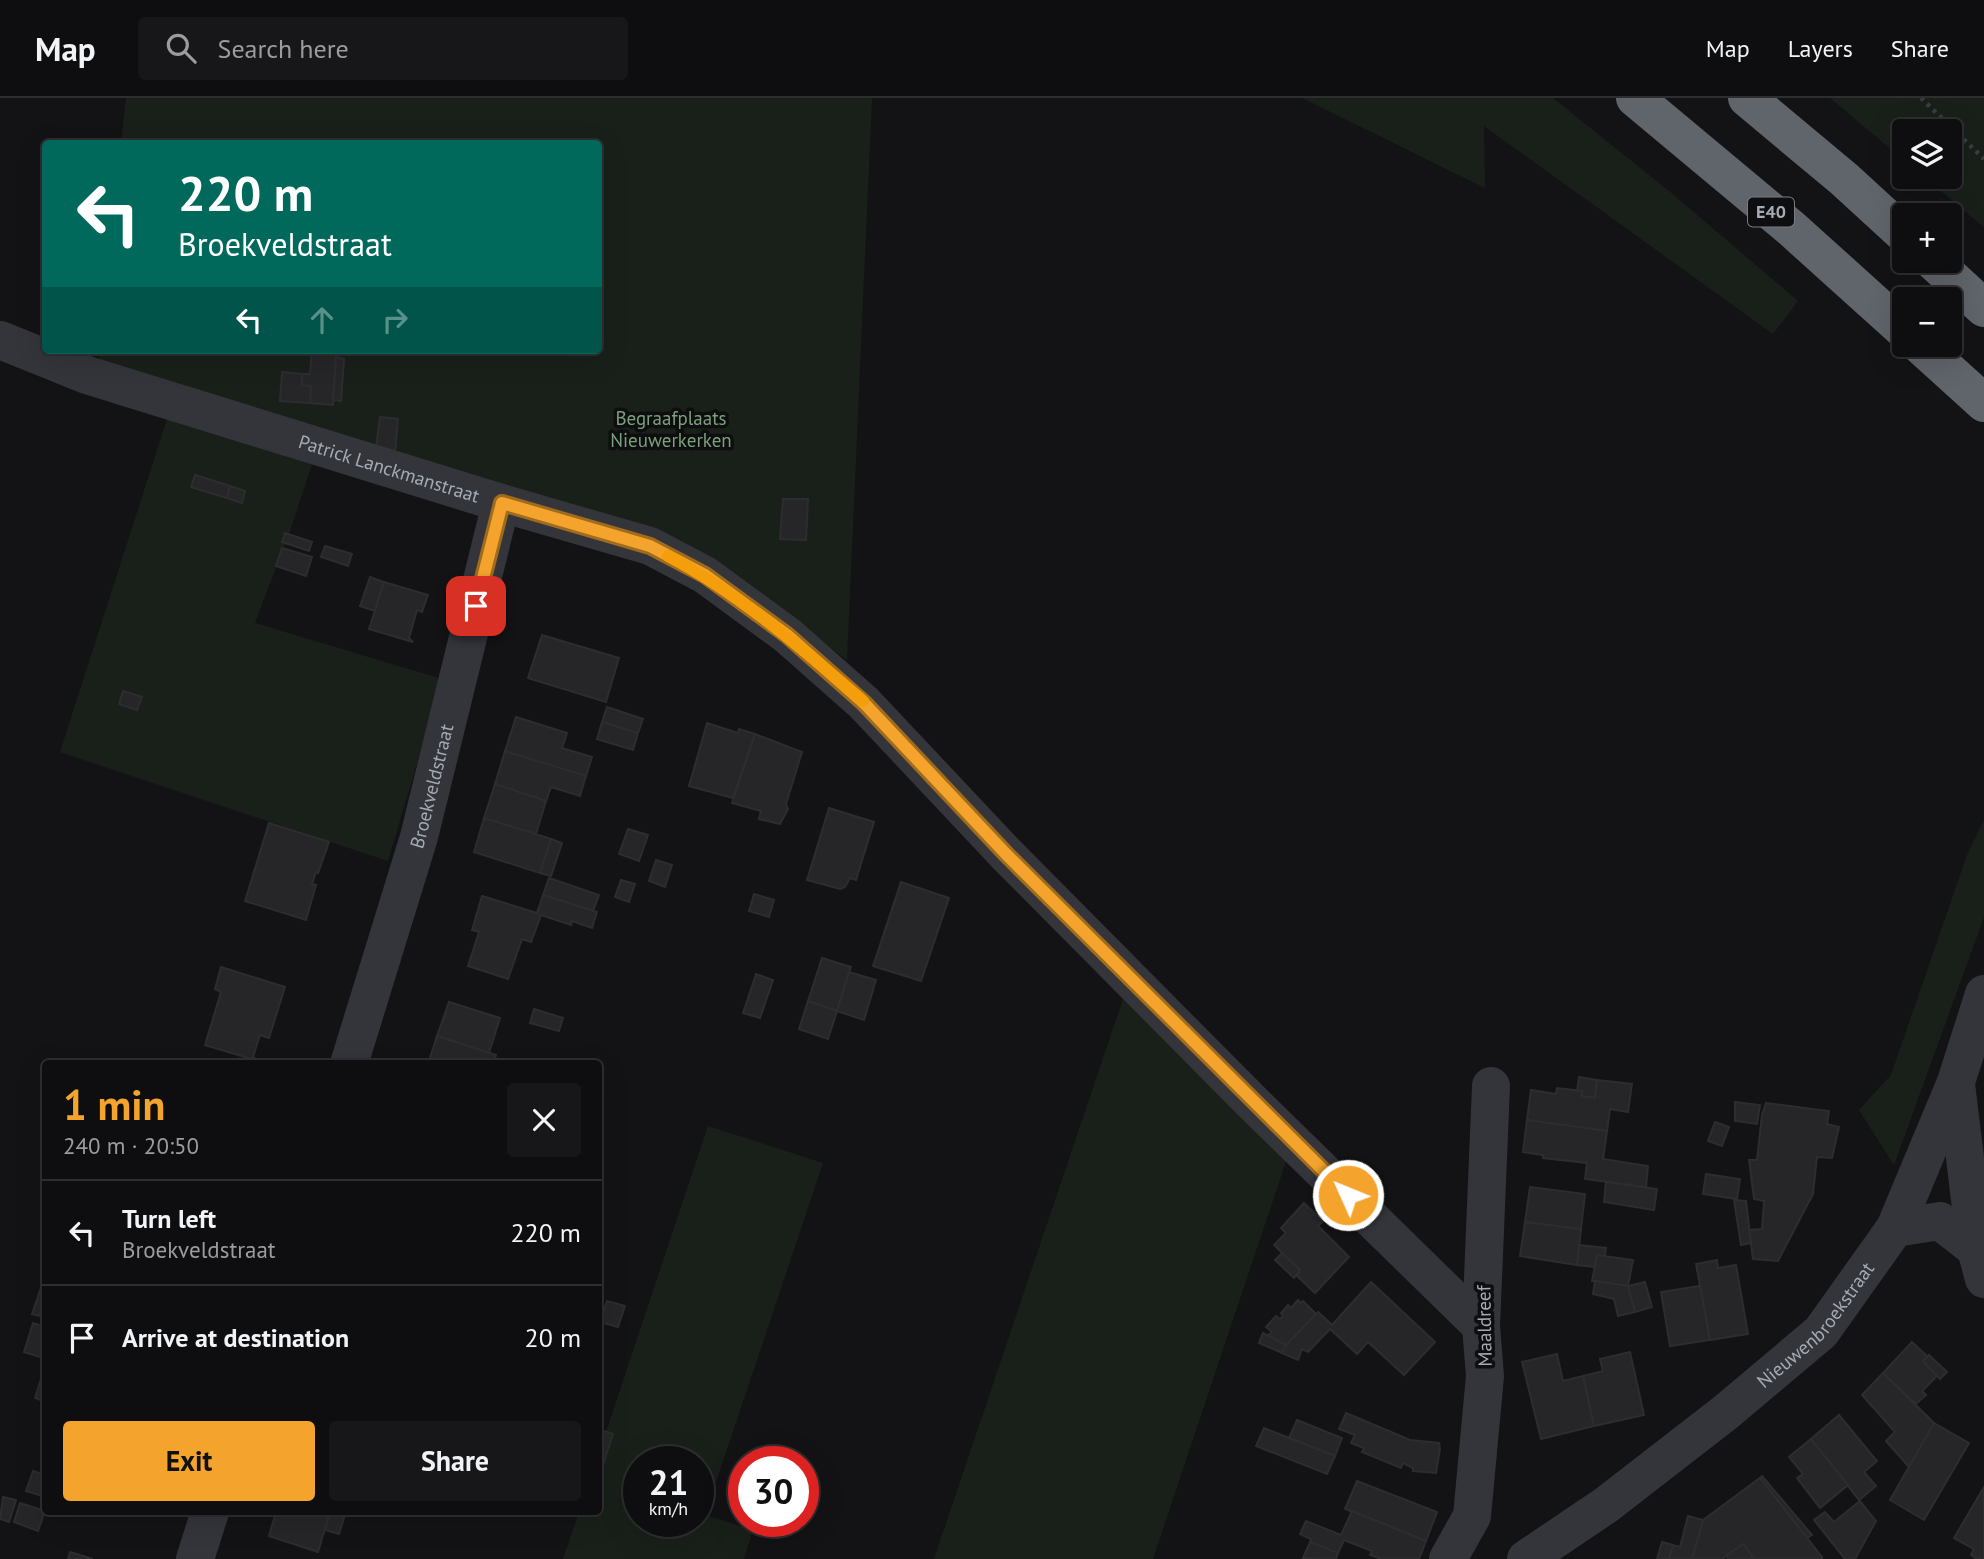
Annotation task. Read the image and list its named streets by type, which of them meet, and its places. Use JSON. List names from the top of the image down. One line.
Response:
{"streets":{"highway":["E40"],"street":["Patrick Lanckmanstraat","Broekveldstraat","Nieuwenbroekstraat","Maaldreef"]},"crossings":[["Patrick Lanckmanstraat","Broekveldstraat"],["Patrick Lanckmanstraat","Maaldreef"]],"parks":["Begraafplaats Nieuwerkerken"],"page":{"header":"Map","search":"Search here","nav":["Map","Layers","Share"],"map_buttons":["+","−"],"turn":["220 m","Broekveldstraat"],"heading":["1 min","240 m · 20:50"],"list":[{"name":"Turn left","note":"Broekveldstraat","value":"220 m"},{"name":"Arrive at destination","value":"20 m"}],"buttons":["Exit","Share"],"speed":"21 km/h","limit":"30"}}
